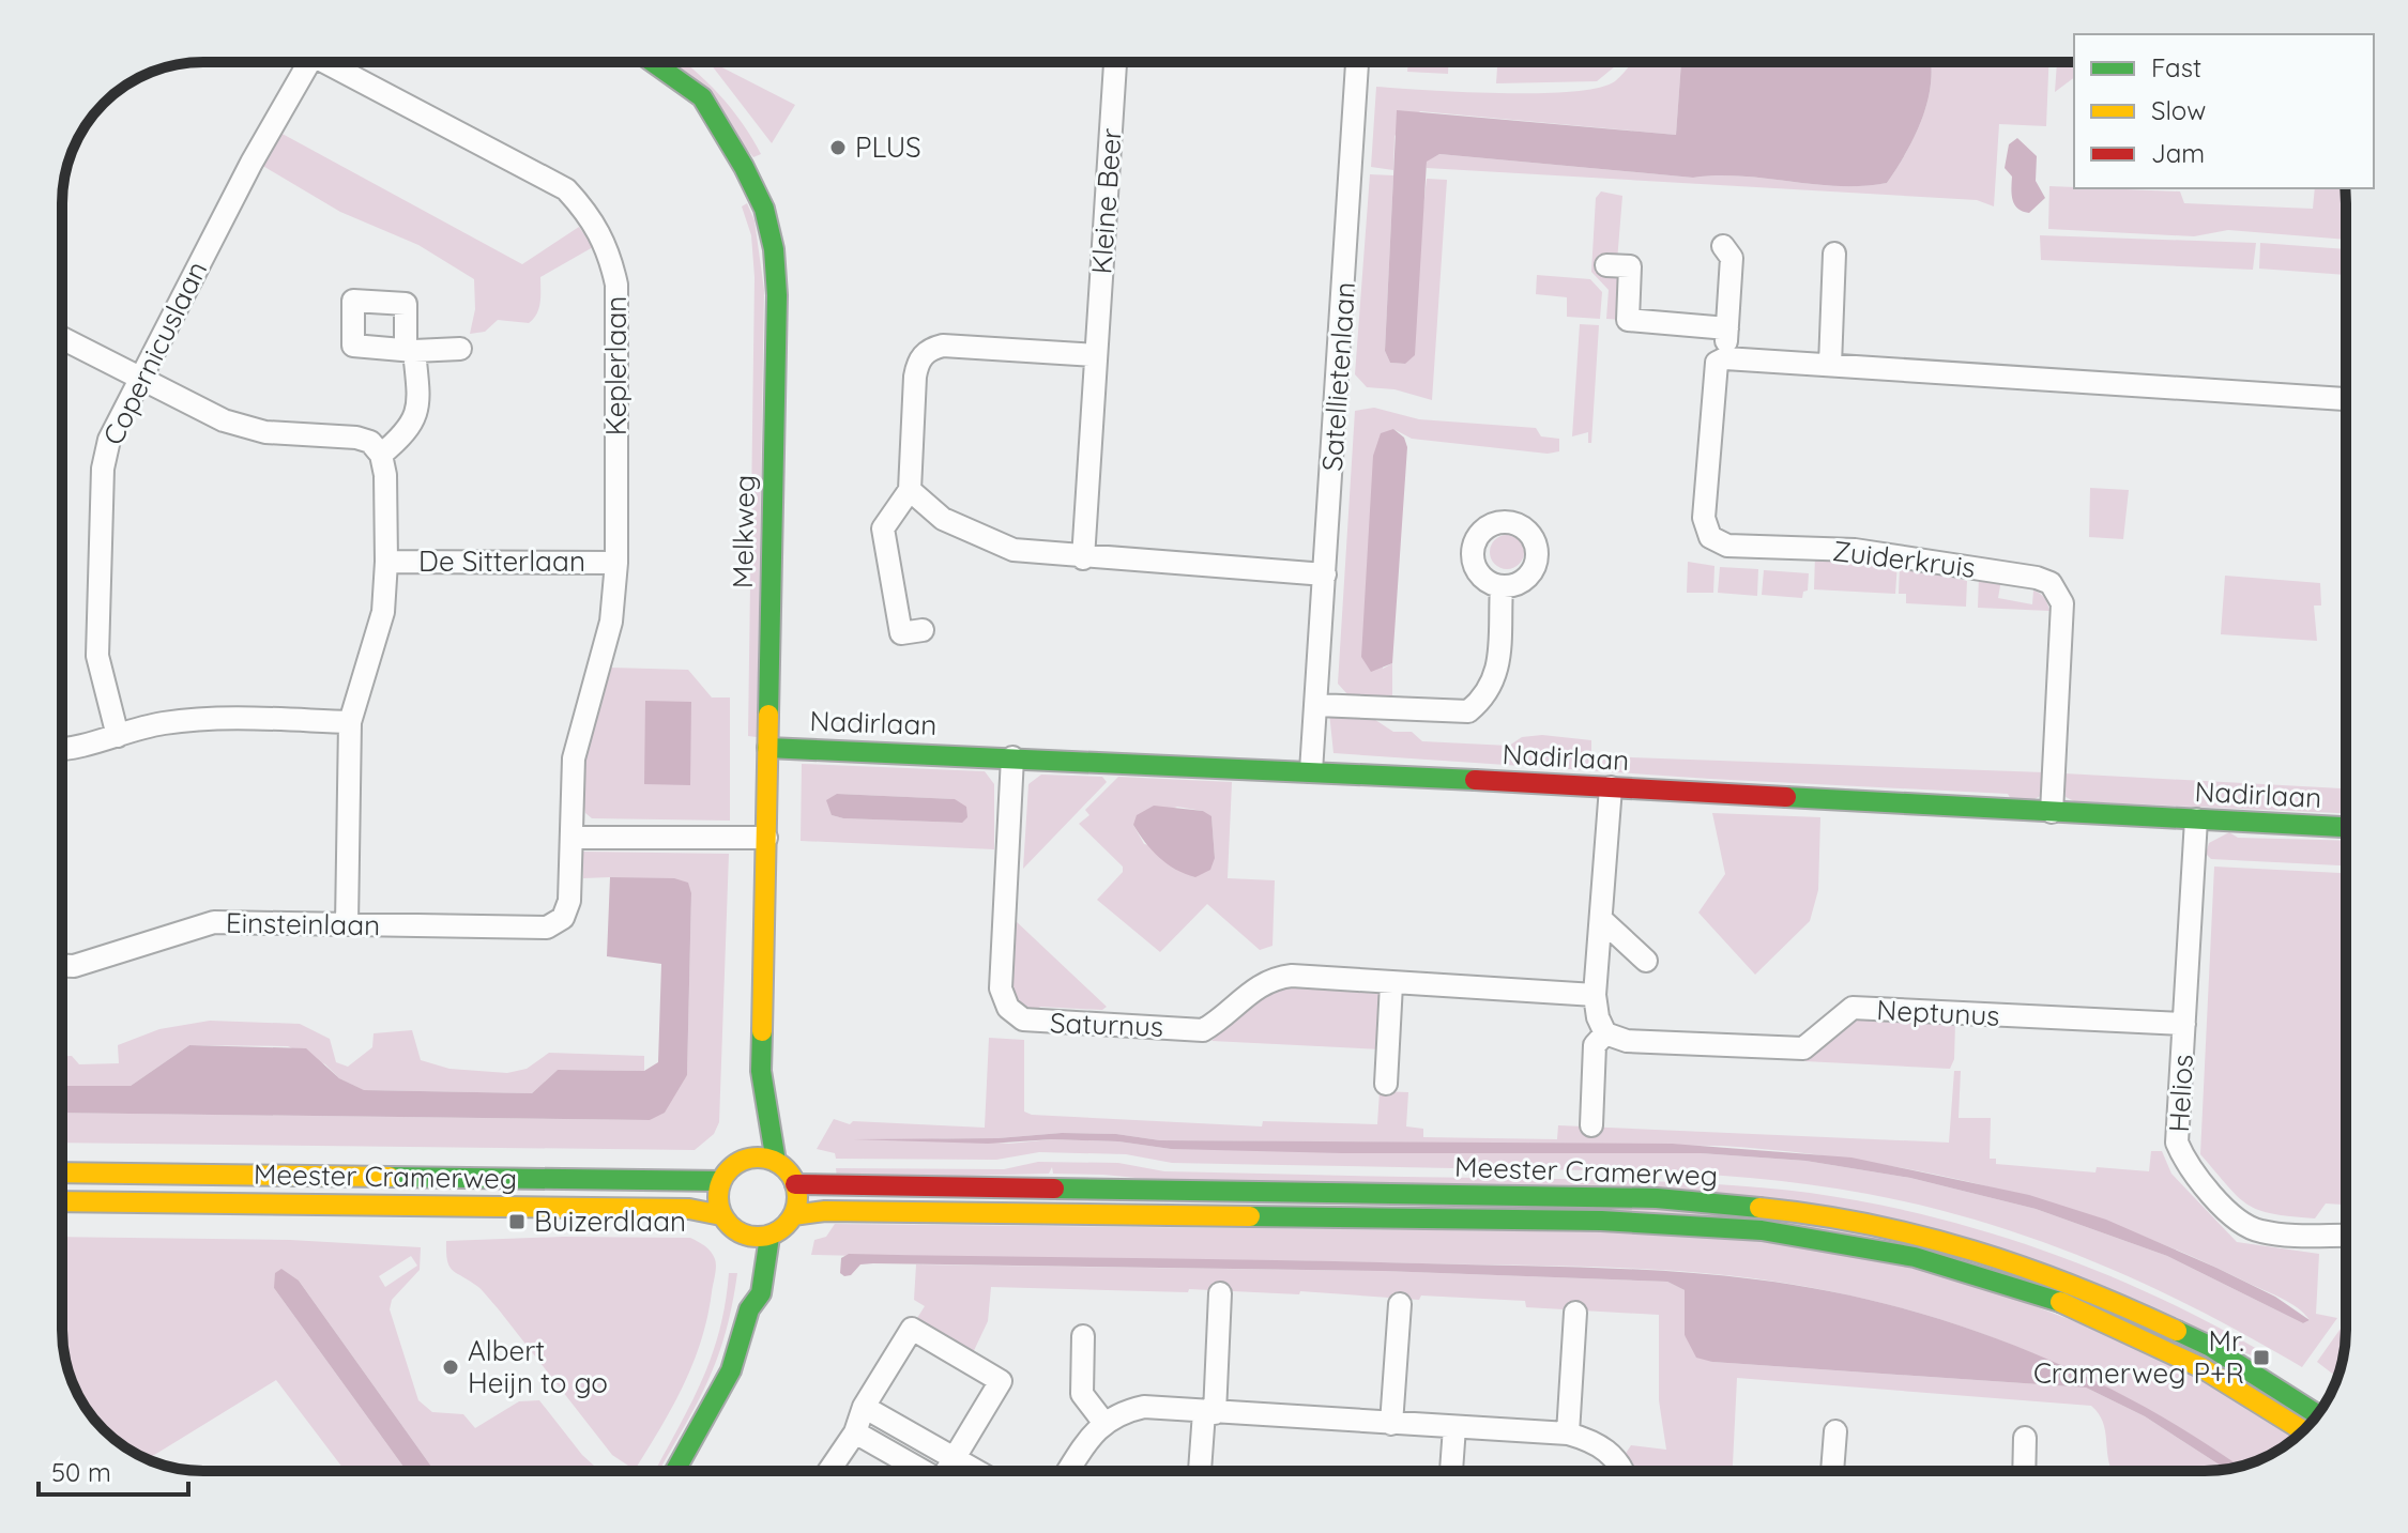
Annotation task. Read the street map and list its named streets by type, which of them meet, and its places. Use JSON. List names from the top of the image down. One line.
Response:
{"streets":{"main road":["Melkweg","Nadirlaan","Meester Cramerweg"],"street":["Kleine Beer","Copernicuslaan","Keplerlaan","Satellietenlaan","Zuiderkruis","De Sitterlaan","Einsteinlaan","Neptunus","Saturnus","Helios"]},"crossings":[["Keplerlaan","De Sitterlaan"],["Keplerlaan","Einsteinlaan"],["Satellietenlaan","Nadirlaan"],["Melkweg","Nadirlaan"],["Zuiderkruis","Nadirlaan"],["Nadirlaan","Saturnus"],["Nadirlaan","Helios"],["Neptunus","Helios"]],"places":{"other":["PLUS","Albert Heijn to go"],"transit":["Buizerdlaan","Mr. Cramerweg P+R"]},"legend":["Fast","Slow","Jam"],"scale_bar":"50 m"}
